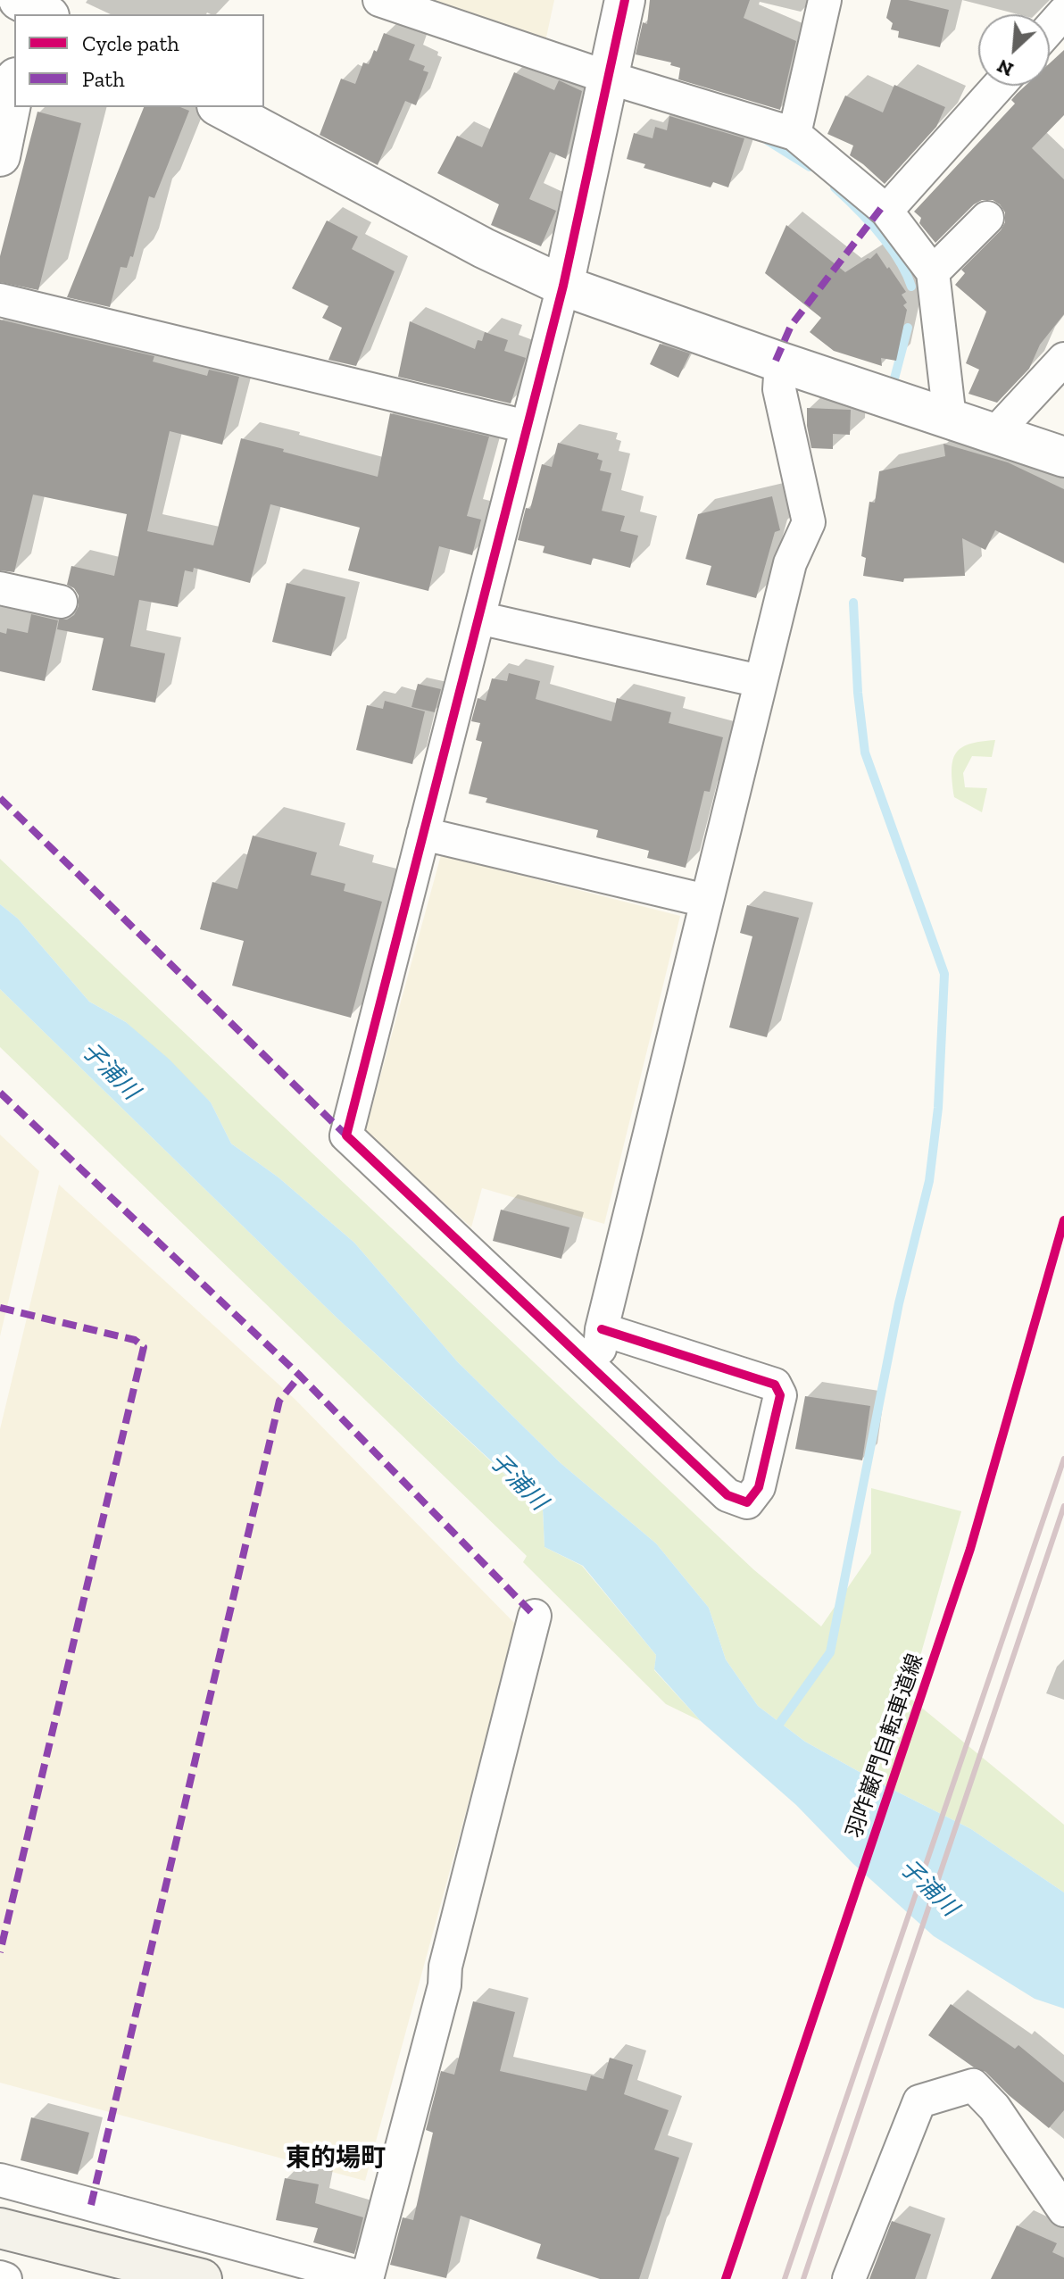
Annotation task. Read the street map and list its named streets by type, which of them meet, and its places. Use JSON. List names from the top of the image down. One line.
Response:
{"streets":{"cycle path":["羽咋巌門自転車道線"]},"districts":["東的場町"],"water":["子浦川"],"legend":["Cycle path","Path"],"north":"bottom left"}
